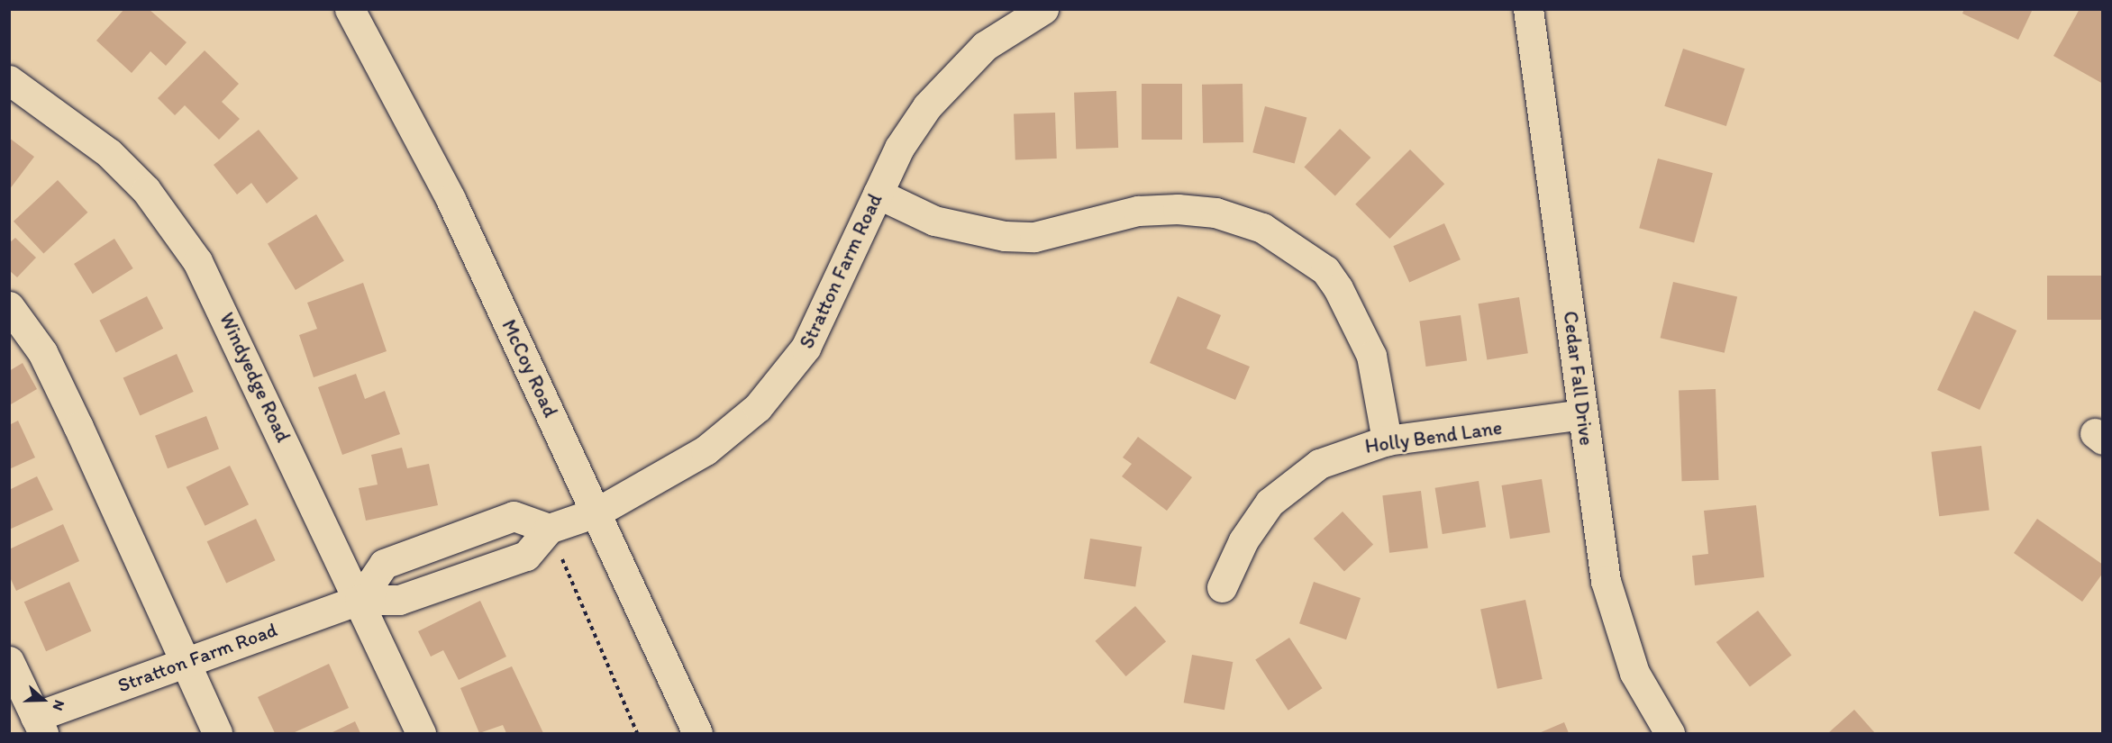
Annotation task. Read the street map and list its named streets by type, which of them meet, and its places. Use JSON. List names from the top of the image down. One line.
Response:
{"streets":{"street":["Stratton Farm Road","McCoy Road","Windyedge Road","Cedar Fall Drive","Holly Bend Lane"]},"crossings":[["Stratton Farm Road","McCoy Road"],["Stratton Farm Road","Windyedge Road"],["Cedar Fall Drive","Holly Bend Lane"]],"north":"right"}
